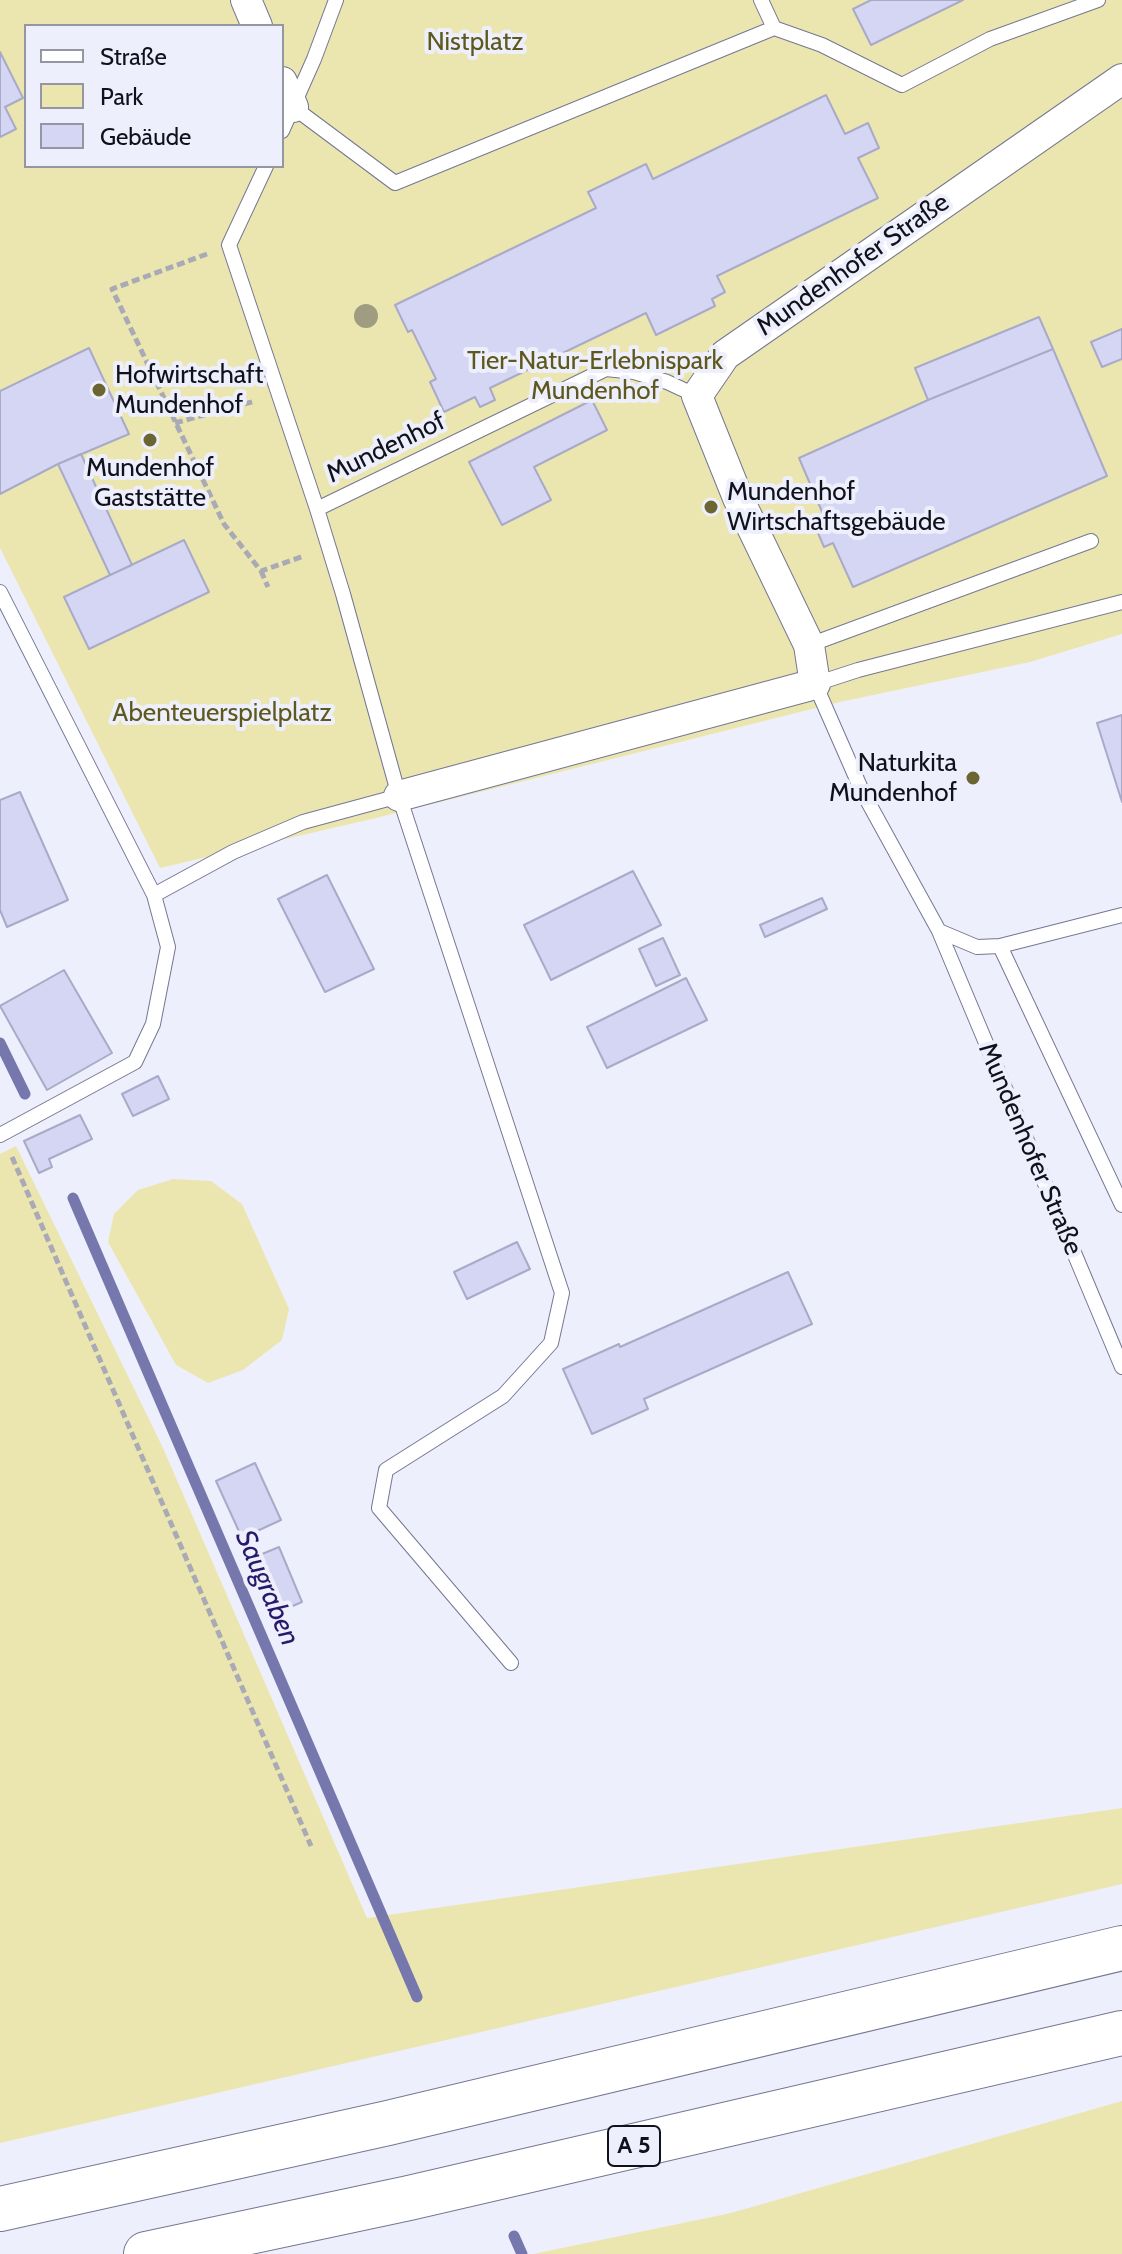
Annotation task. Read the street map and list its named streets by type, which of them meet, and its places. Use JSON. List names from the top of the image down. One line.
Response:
{"streets":{"highway":["A 5"],"street":["Mundenhofer Straße"],"lane":["Mundenhof"]},"crossings":[["Mundenhofer Straße","Mundenhof"]],"water":["Saugraben"],"parks":["Nistplatz","Tier-Natur-Erlebnispark Mundenhof","Abenteuerspielplatz"],"places":["Hofwirtschaft Mundenhof","Mundenhof Gaststätte","Mundenhof Wirtschaftsgebäude","Naturkita Mundenhof"],"legend":["Straße","Park","Gebäude"]}
